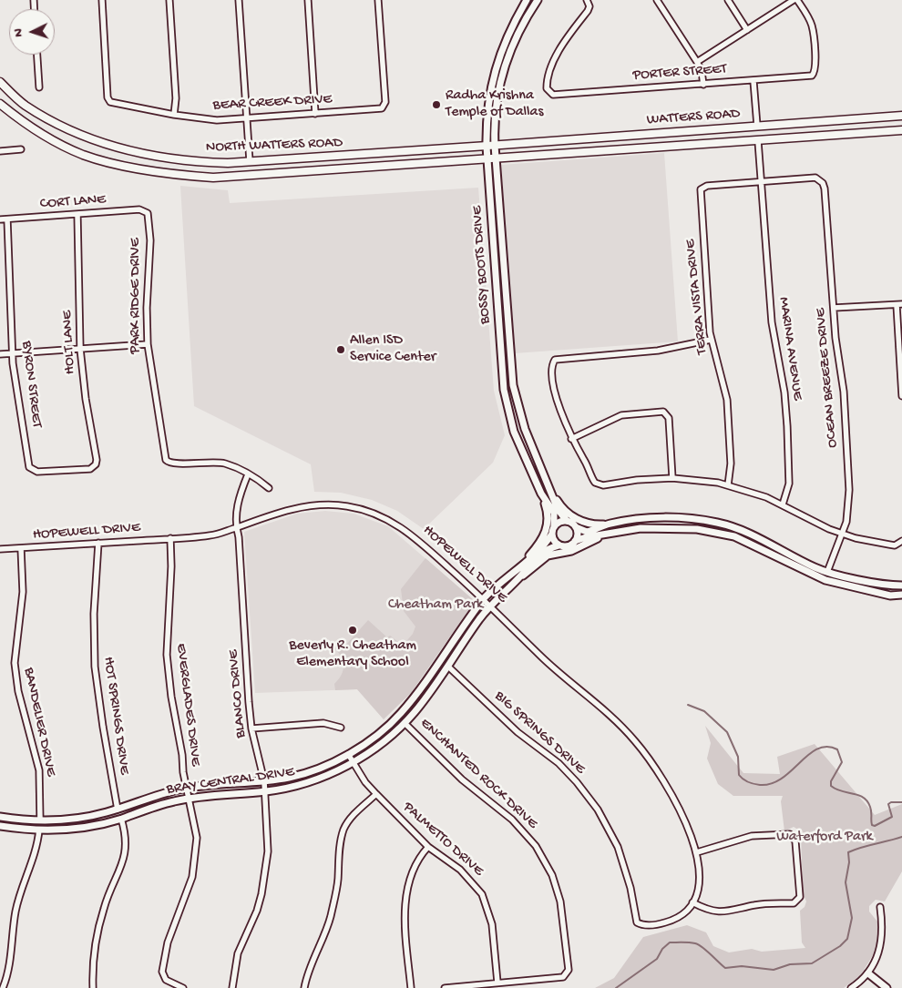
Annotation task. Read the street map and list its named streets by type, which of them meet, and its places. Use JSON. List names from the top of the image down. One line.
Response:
{"streets":{"main road":["WATTERS ROAD","NORTH WATTERS ROAD"],"street":["PORTER STREET","BEAR CREEK DRIVE","CORT LANE","BOSSY BOOTS DRIVE","PARK RIDGE DRIVE","TERRA VISTA DRIVE","HOLT LANE","MARINA AVENUE","OCEAN BREEZE DRIVE","BYRON STREET","HOPEWELL DRIVE","BLANCO DRIVE","EVERGLADES DRIVE","HOT SPRINGS DRIVE","BANDELIER DRIVE","BIG SPRINGS DRIVE","ENCHANTED ROCK DRIVE","BRAY CENTRAL DRIVE","PALMETTO DRIVE"]},"crossings":[["WATTERS ROAD","NORTH WATTERS ROAD"],["WATTERS ROAD","BOSSY BOOTS DRIVE"],["WATTERS ROAD","MARINA AVENUE"],["NORTH WATTERS ROAD","BOSSY BOOTS DRIVE"],["CORT LANE","PARK RIDGE DRIVE"],["CORT LANE","HOLT LANE"],["CORT LANE","BYRON STREET"],["BOSSY BOOTS DRIVE","BRAY CENTRAL DRIVE"],["PARK RIDGE DRIVE","BLANCO DRIVE"],["TERRA VISTA DRIVE","MARINA AVENUE"],["TERRA VISTA DRIVE","OCEAN BREEZE DRIVE"],["HOLT LANE","BYRON STREET"],["MARINA AVENUE","OCEAN BREEZE DRIVE"],["HOPEWELL DRIVE","BLANCO DRIVE"],["HOPEWELL DRIVE","EVERGLADES DRIVE"],["HOPEWELL DRIVE","HOT SPRINGS DRIVE"],["HOPEWELL DRIVE","BANDELIER DRIVE"],["HOPEWELL DRIVE","BIG SPRINGS DRIVE"],["HOPEWELL DRIVE","BRAY CENTRAL DRIVE"],["BLANCO DRIVE","BRAY CENTRAL DRIVE"],["EVERGLADES DRIVE","BRAY CENTRAL DRIVE"],["HOT SPRINGS DRIVE","BRAY CENTRAL DRIVE"],["BANDELIER DRIVE","BRAY CENTRAL DRIVE"],["BIG SPRINGS DRIVE","BRAY CENTRAL DRIVE"],["ENCHANTED ROCK DRIVE","BRAY CENTRAL DRIVE"],["ENCHANTED ROCK DRIVE","PALMETTO DRIVE"],["BRAY CENTRAL DRIVE","PALMETTO DRIVE"]],"parks":["Cheatham Park","Waterford Park"],"places":["Radha Krishna Temple of Dallas","Allen ISD Service Center","Beverly R. Cheatham Elementary School"],"north":"left"}
